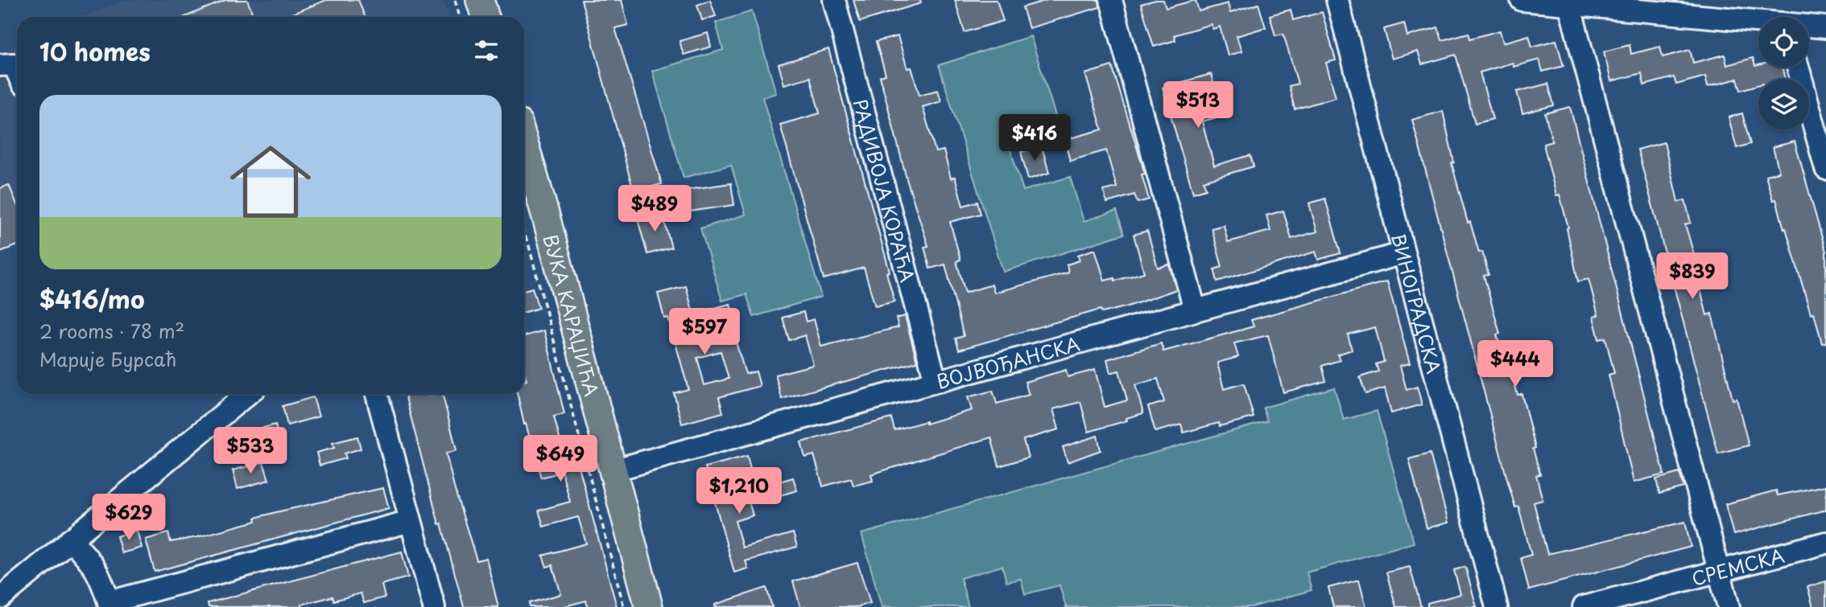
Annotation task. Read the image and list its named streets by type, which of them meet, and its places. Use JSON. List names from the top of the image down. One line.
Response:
{"streets":{"main road":["ВУКА КАРАЏИЋА"],"street":["РАДИВОЈА КОРАЋА","ВИНОГРАДСКА","ВОЈВОЂАНСКА","СРЕМСКА"]},"crossings":[["РАДИВОЈА КОРАЋА","ВОЈВОЂАНСКА"],["ВИНОГРАДСКА","ВОЈВОЂАНСКА"],["ВУКА КАРАЏИЋА","ВОЈВОЂАНСКА"]],"page":{"heading":"10 homes","price":["$513","$416","$489","$839","$597","$444","$533","$649","$1,210","$629"],"list":[{"name":"$416/mo","note":"2 rooms · 78 m² · Марије Бурсаћ"}]}}
